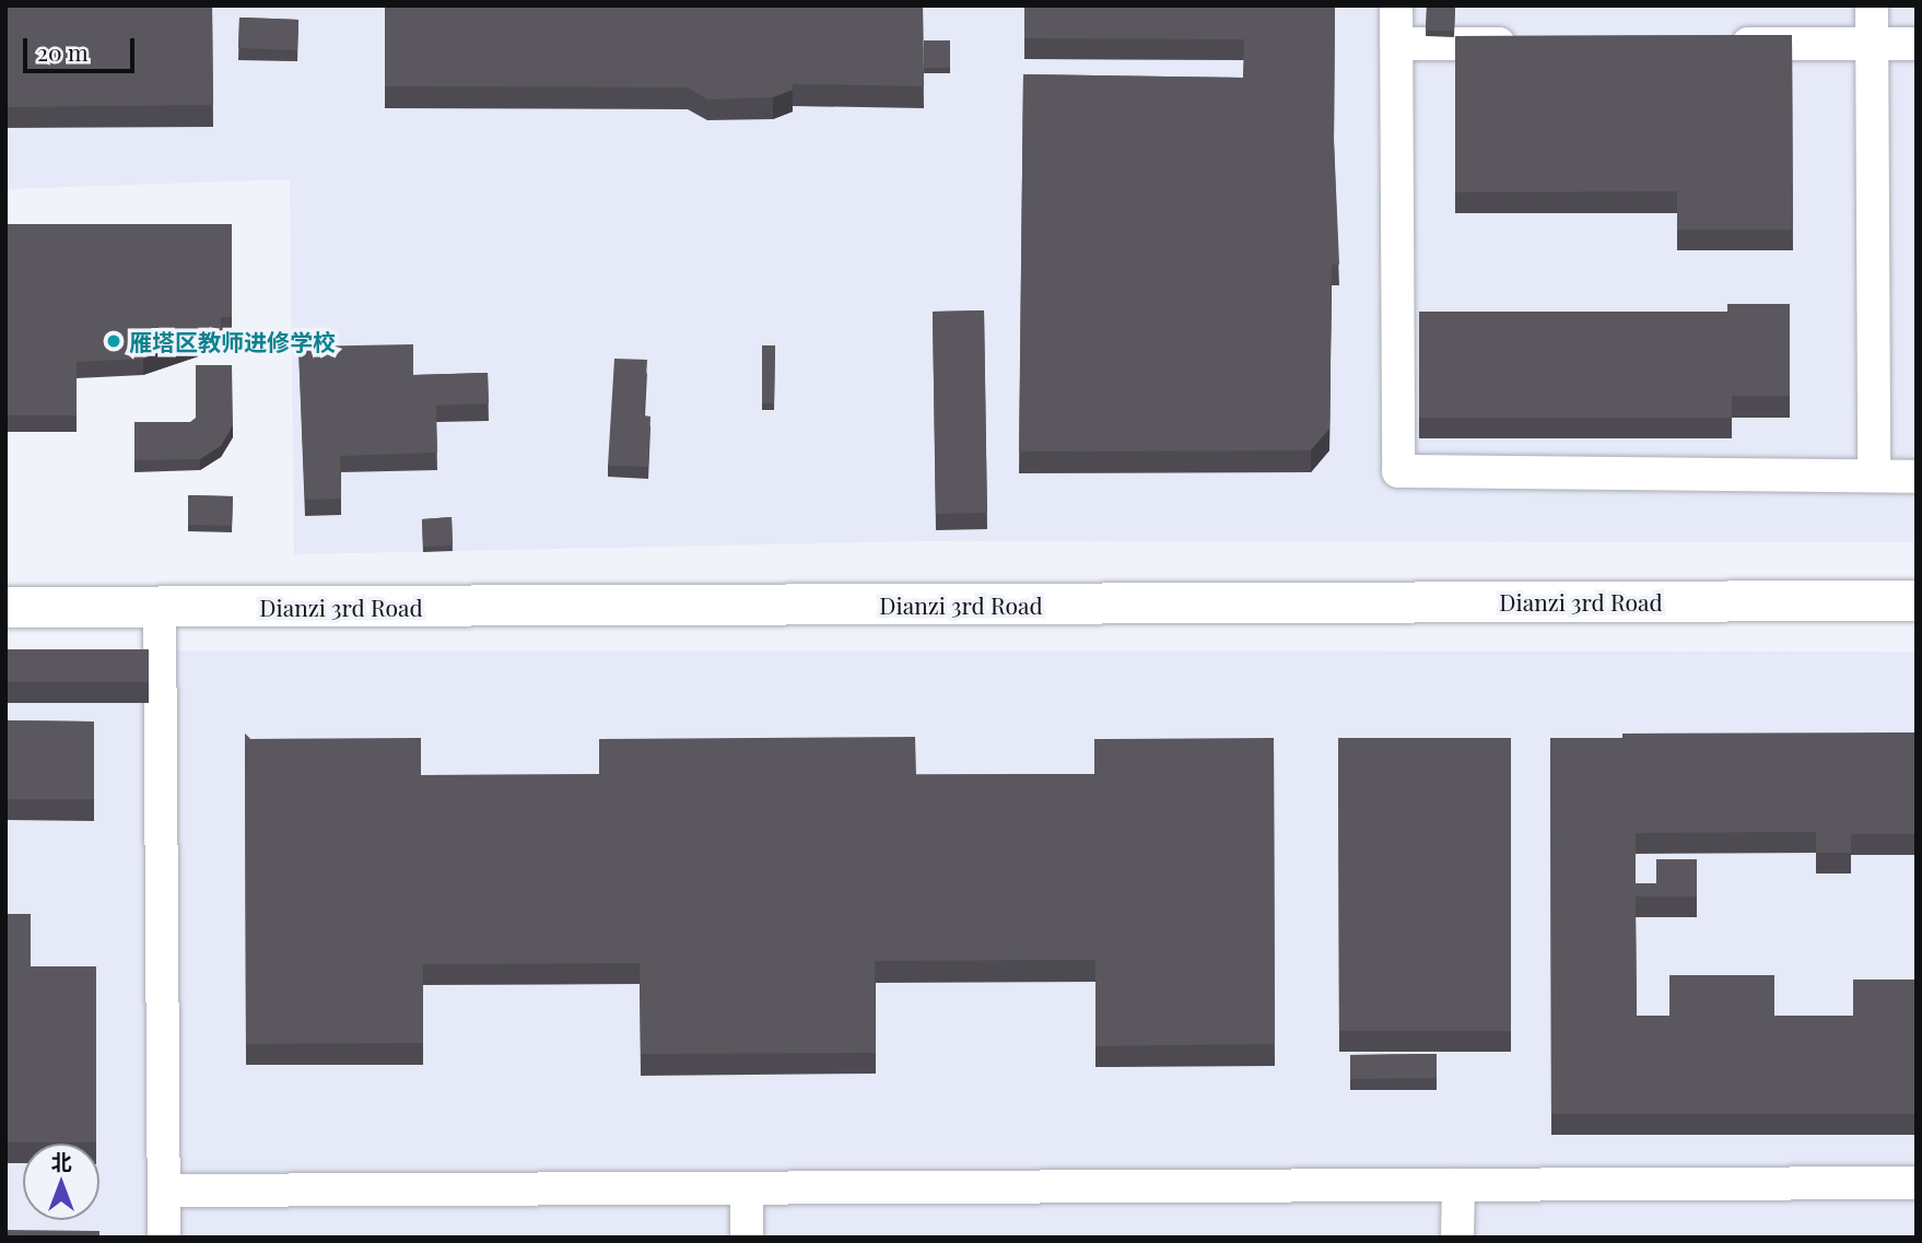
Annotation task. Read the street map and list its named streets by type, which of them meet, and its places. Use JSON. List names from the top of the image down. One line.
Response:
{"streets":{"street":["Dianzi 3rd Road"]},"places":["雁塔区教师进修学校"],"scale_bar":"20 m","north":"top"}
